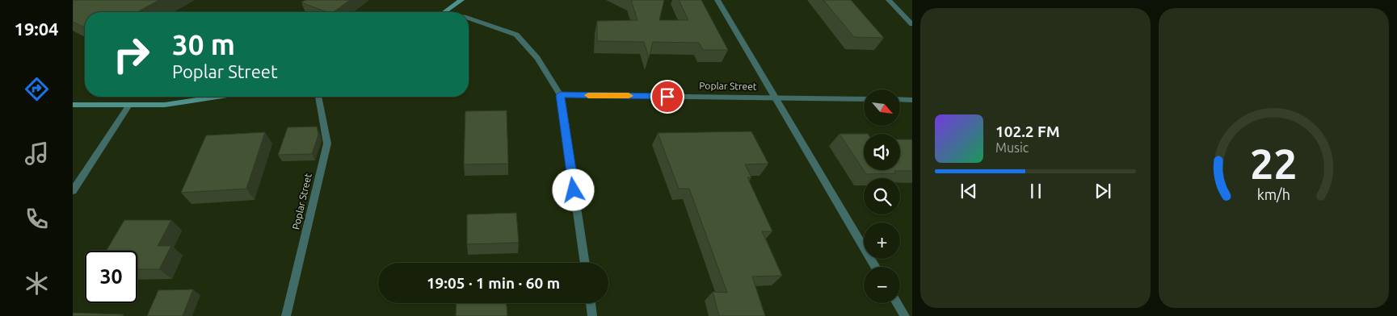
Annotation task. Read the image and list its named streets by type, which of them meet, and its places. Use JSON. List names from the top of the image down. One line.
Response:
{"streets":{"street":["Poplar Street"]},"north":"bottom right","page":{"tabs":"19:04","turn":["30 m","Poplar Street"],"map_buttons":["+","−"],"song":["102.2 FM","Music"],"limit":"30","trip":"19:05 · 1 min · 60 m","gauge":["22","km/h"]}}
